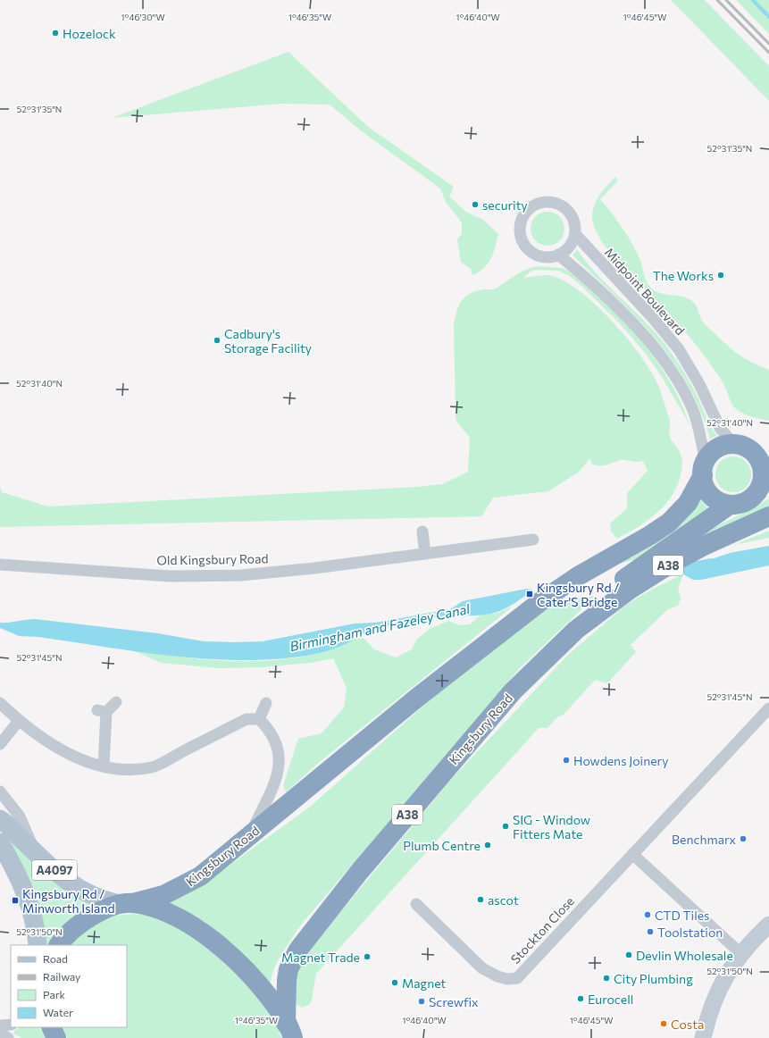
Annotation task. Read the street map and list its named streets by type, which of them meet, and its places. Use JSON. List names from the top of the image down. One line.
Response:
{"streets":{"highway":["A38","Kingsbury Road"],"main road":["A4097"],"street":["Midpoint Boulevard","Old Kingsbury Road","Stockton Close"]},"crossings":[["Midpoint Boulevard","A38"],["Midpoint Boulevard","Kingsbury Road"],["A38","Kingsbury Road"]],"water":["Birmingham and Fazeley Canal"],"places":{"other":["Hozelock","security","The Works","Cadbury's Storage Facility","Howdens Joinery","SIG - Window Fitters Mate","Benchmarx","Plumb Centre","ascot","CTD Tiles","Toolstation","Devlin Wholesale","Magnet Trade","City Plumbing","Magnet","Eurocell","Screwfix","Costa"],"transit":["Kingsbury Rd / Cater'S Bridge","Kingsbury Rd / Minworth Island"]},"legend":["Road","Railway","Park","Water"],"coordinates":["1°46'30\"W","1°46'35\"W","1°46'40\"W","1°46'45\"W","52°31'35\"N","52°31'40\"N","52°31'45\"N","52°31'50\"N"]}
